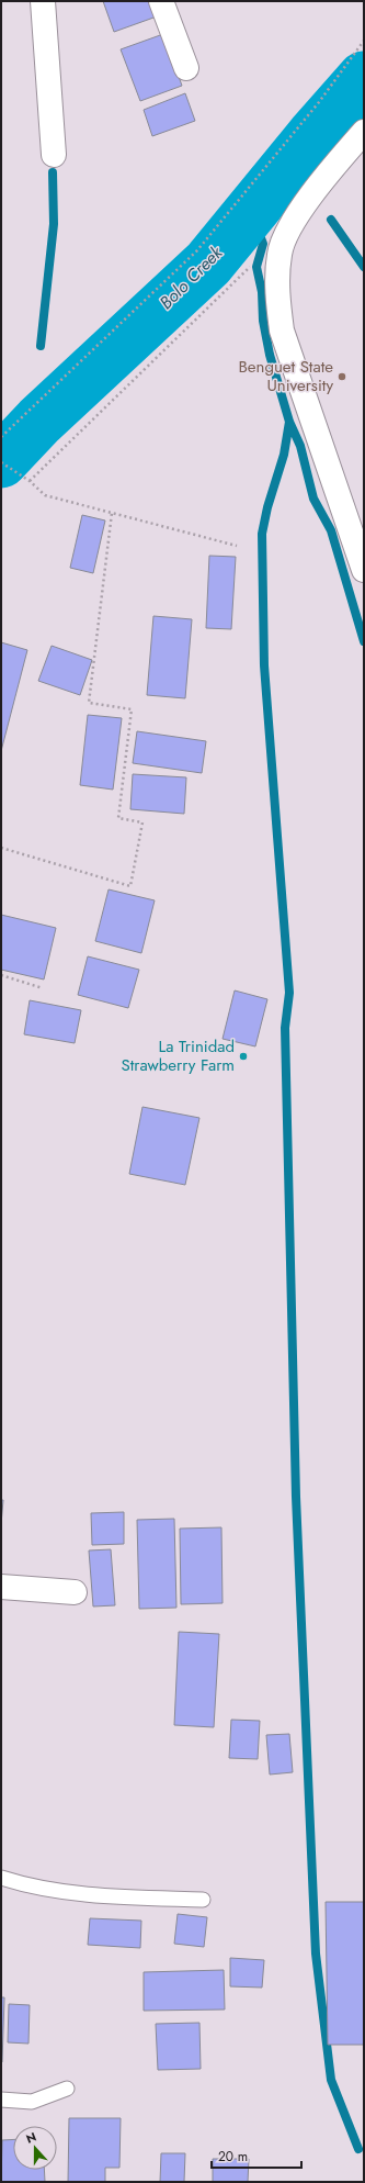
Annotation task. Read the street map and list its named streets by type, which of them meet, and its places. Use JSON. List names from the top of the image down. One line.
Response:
{"water":["Bolo Creek"],"places":["Benguet State University","La Trinidad Strawberry Farm"],"scale_bar":"20 m","north":"top"}
